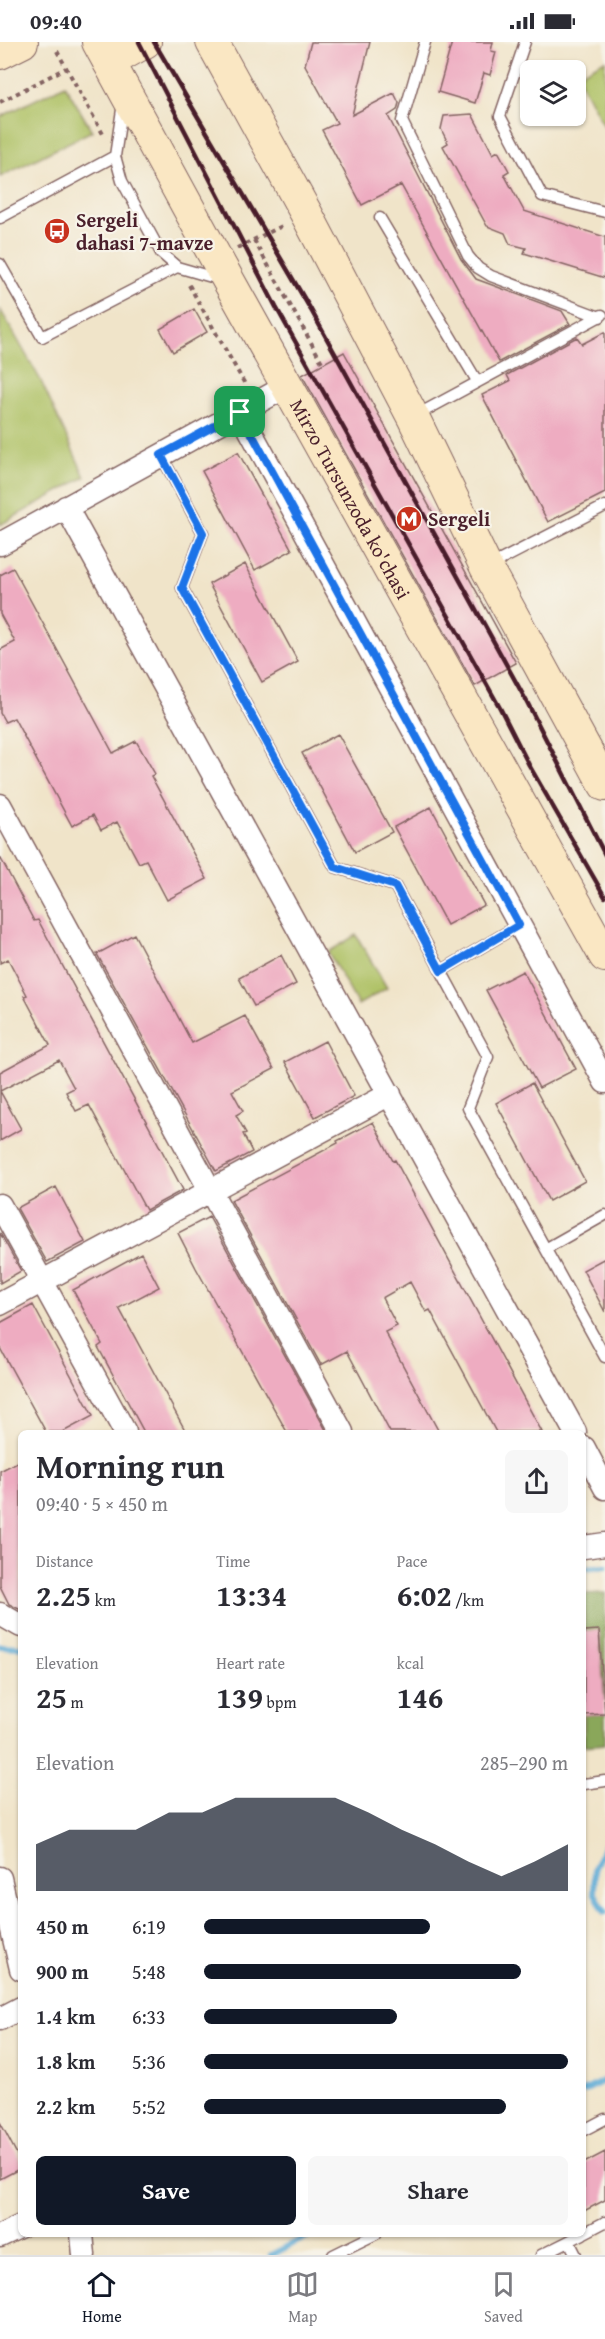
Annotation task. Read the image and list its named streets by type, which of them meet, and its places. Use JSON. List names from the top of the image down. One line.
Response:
{"streets":{"main road":["Mirzo Tursunzoda ko'chasi"]},"places":{"bus stop":["Sergeli dahasi 7-mavze"],"metro station":["Sergeli"]},"page":{"status":"09:40","heading":["Morning run","09:40 · 5 × 450 m"],"stats":[["Distance","2.25 km"],["Time","13:34"],["Pace","6:02 /km"],["Elevation","25 m"],["Heart rate","139 bpm"],["kcal","146"]],"chart":["Elevation","285–290 m"],"list":[{"name":"450 m","note":"6:19"},{"name":"900 m","note":"5:48"},{"name":"1.4 km","note":"6:33"},{"name":"1.8 km","note":"5:36"},{"name":"2.2 km","note":"5:52"}],"buttons":["Save","Share"],"tabs":["Home","Map","Saved"]}}
